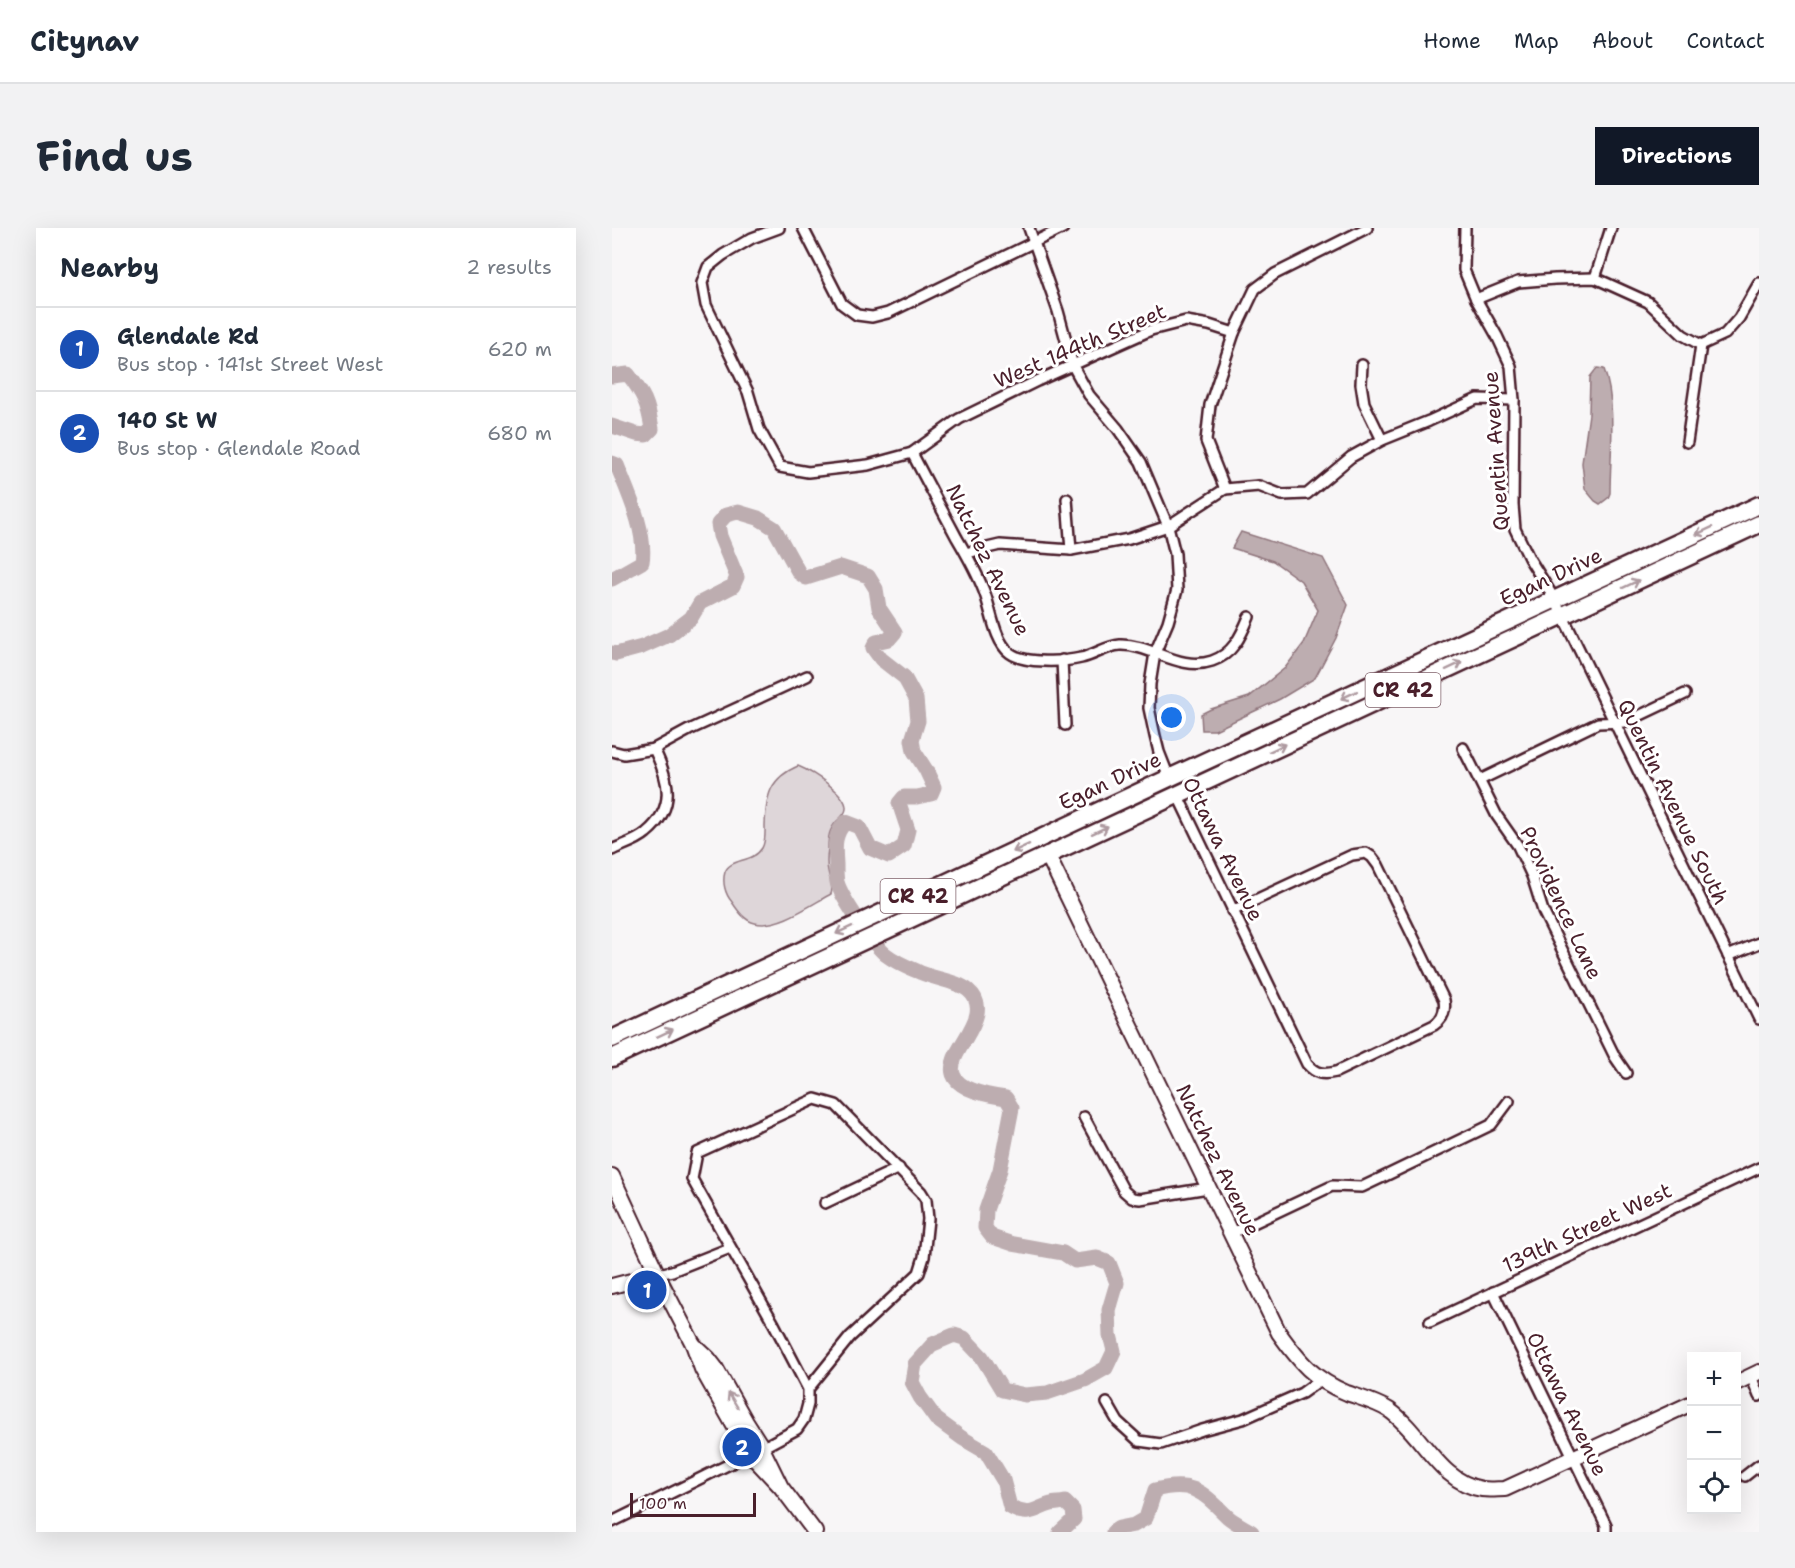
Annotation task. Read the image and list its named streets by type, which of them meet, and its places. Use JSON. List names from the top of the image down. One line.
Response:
{"streets":{"highway":["Egan Drive","CR 42"],"street":["West 144th Street","Quentin Avenue","Natchez Avenue","Quentin Avenue South","Ottawa Avenue","Providence Lane","139th Street West"]},"crossings":[["West 144th Street","Natchez Avenue"],["West 144th Street","Ottawa Avenue"],["Quentin Avenue","Egan Drive"],["Quentin Avenue","Quentin Avenue South"],["Natchez Avenue","Egan Drive"],["Natchez Avenue","Ottawa Avenue"],["Egan Drive","Quentin Avenue South"],["Egan Drive","Ottawa Avenue"],["Ottawa Avenue","139th Street West"]],"scale_bar":"100 m","page":{"header":"Citynav","nav":["Home","Map","About","Contact"],"buttons":"Directions","title":"Find us","heading":["Nearby","2 results"],"list":[{"mark":"1","name":"Glendale Rd","note":"Bus stop · 141st Street West","value":"620 m"},{"mark":"2","name":"140 St W","note":"Bus stop · Glendale Road","value":"680 m"}],"pins":["1","2"],"map_buttons":["+","−"],"scale":"100 m"}}
